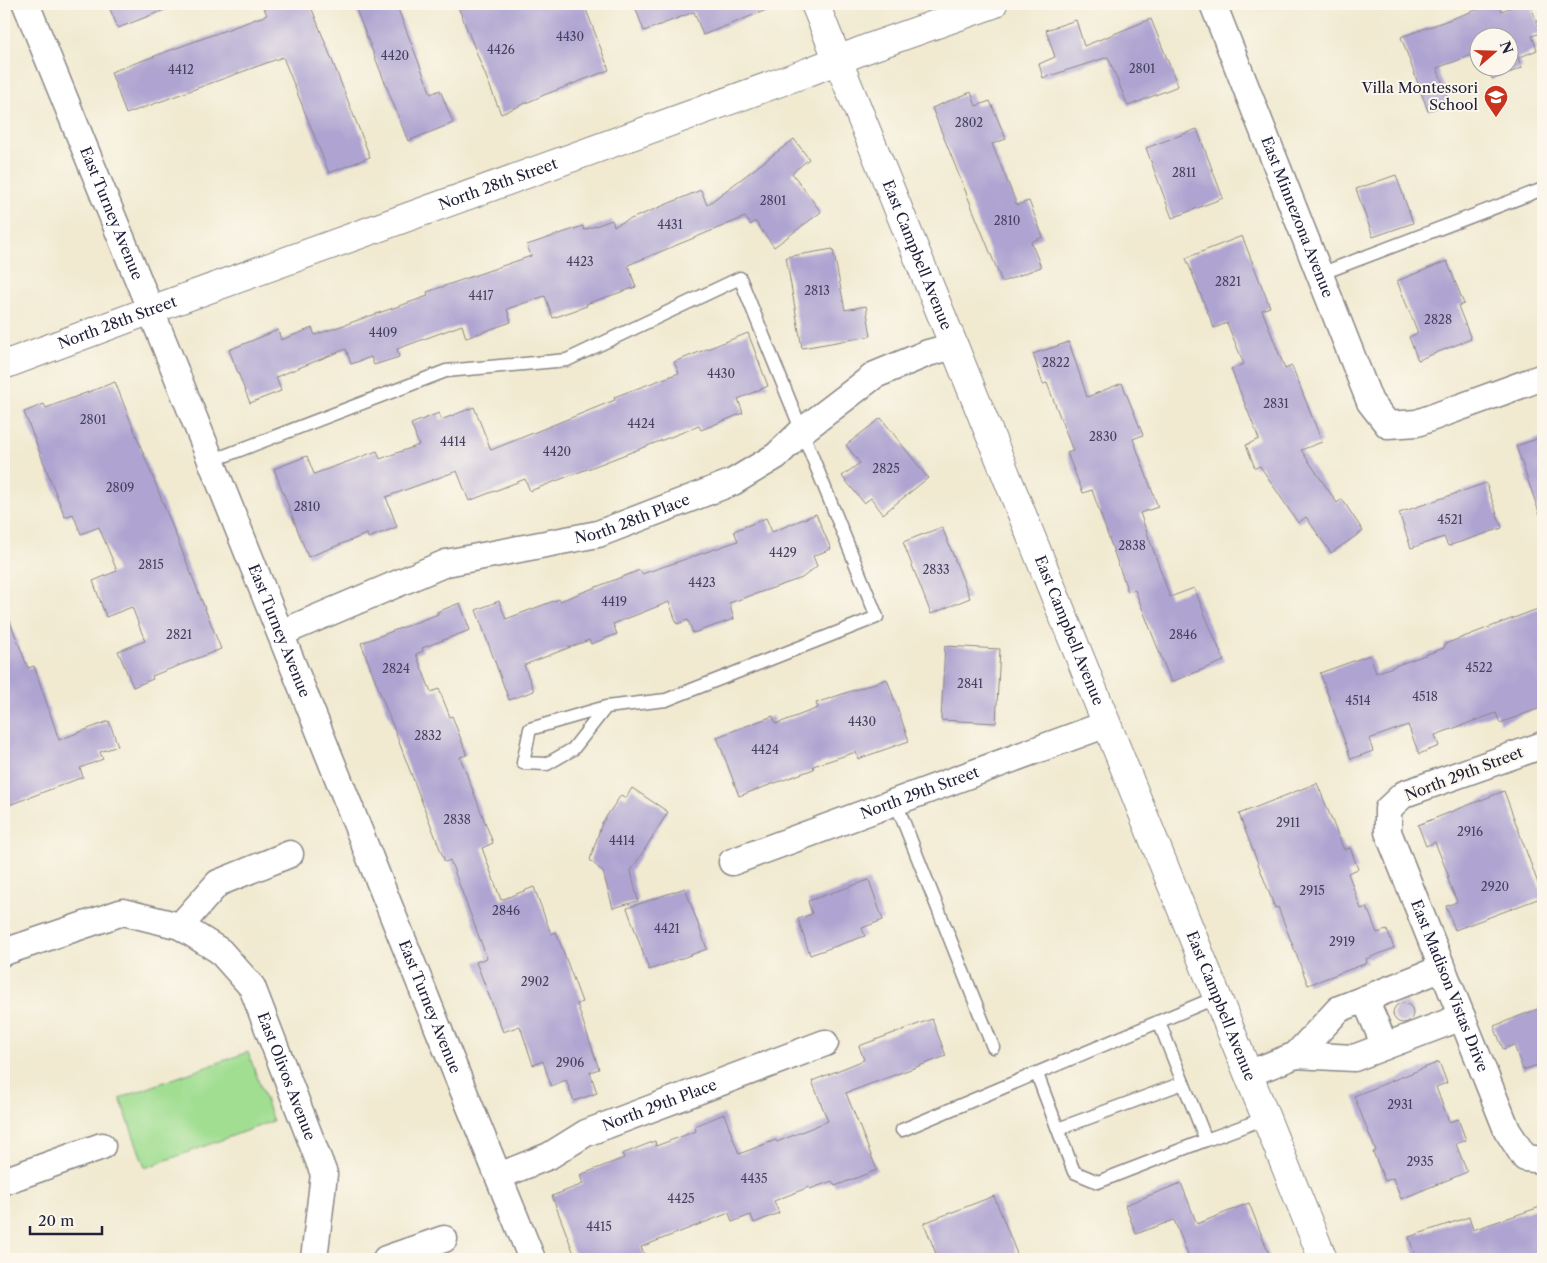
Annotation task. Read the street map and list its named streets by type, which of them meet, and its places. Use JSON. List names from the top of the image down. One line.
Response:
{"streets":{"street":["North 28th Street","East Turney Avenue","East Minnezona Avenue","East Campbell Avenue","North 28th Place","North 29th Street","East Madison Vistas Drive","East Olivos Avenue","North 29th Place"]},"crossings":[["North 28th Street","East Turney Avenue"],["North 28th Street","East Campbell Avenue"],["East Turney Avenue","North 28th Place"],["East Turney Avenue","North 29th Place"],["East Campbell Avenue","North 28th Place"],["East Campbell Avenue","North 29th Street"],["North 29th Street","East Madison Vistas Drive"]],"places":{"school or university":["Villa Montessori School"]},"house_numbers":["4430","4426","4420","2801","4412","2802","2811","2801","2810","4431","4423","2821","2813","4417","2828","4409","2822","4430","2831","2801","4424","2830","4414","4420","2825","2809","2810","4521","2838","4429","2815","2833","4423","4419","2821","2846","4522","2824","2841","4518","4514","4430","2832","4424","2838","2911","2916","4414","2920","2915","2846","4421","2919","2902","2906","2931","2935","4435","4425","4415"],"scale_bar":"20 m","north":"right"}
